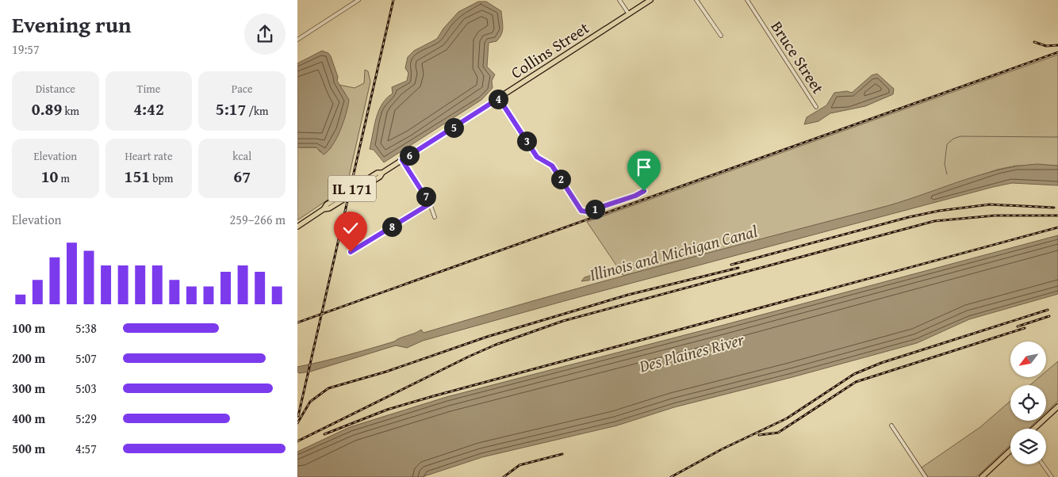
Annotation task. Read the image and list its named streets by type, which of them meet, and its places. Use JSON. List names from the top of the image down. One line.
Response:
{"streets":{"main road":["Collins Street","IL 171"],"street":["Bruce Street"]},"water":["Illinois and Michigan Canal","Des Plaines River"],"north":"bottom left","page":{"heading":["Evening run","19:57"],"stats":[["Distance","0.89 km"],["Time","4:42"],["Pace","5:17 /km"],["Elevation","10 m"],["Heart rate","151 bpm"],["kcal","67"]],"pins":["4","5","3","6","2","7","1","8"],"chart":["Elevation","259–266 m"],"list":[{"name":"100 m","note":"5:38"},{"name":"200 m","note":"5:07"},{"name":"300 m","note":"5:03"},{"name":"400 m","note":"5:29"},{"name":"500 m","note":"4:57"}]}}
